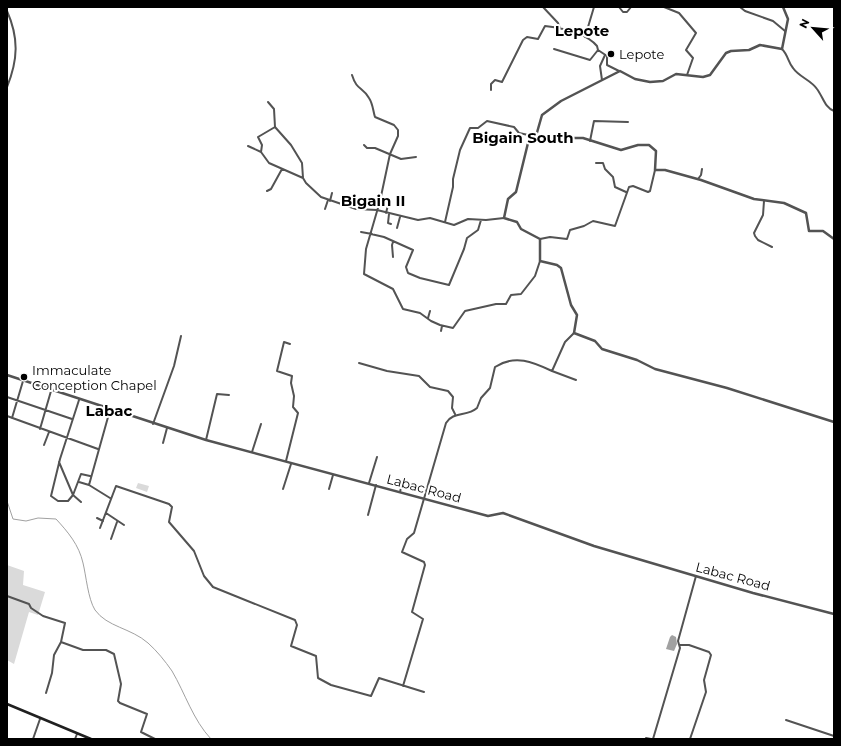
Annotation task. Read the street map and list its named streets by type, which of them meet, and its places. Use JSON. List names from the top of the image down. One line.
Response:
{"streets":{"street":["Labac Road"]},"districts":["Lepote","Bigain South","Bigain II","Labac"],"places":["Lepote","Immaculate Conception Chapel"],"north":"top left"}
